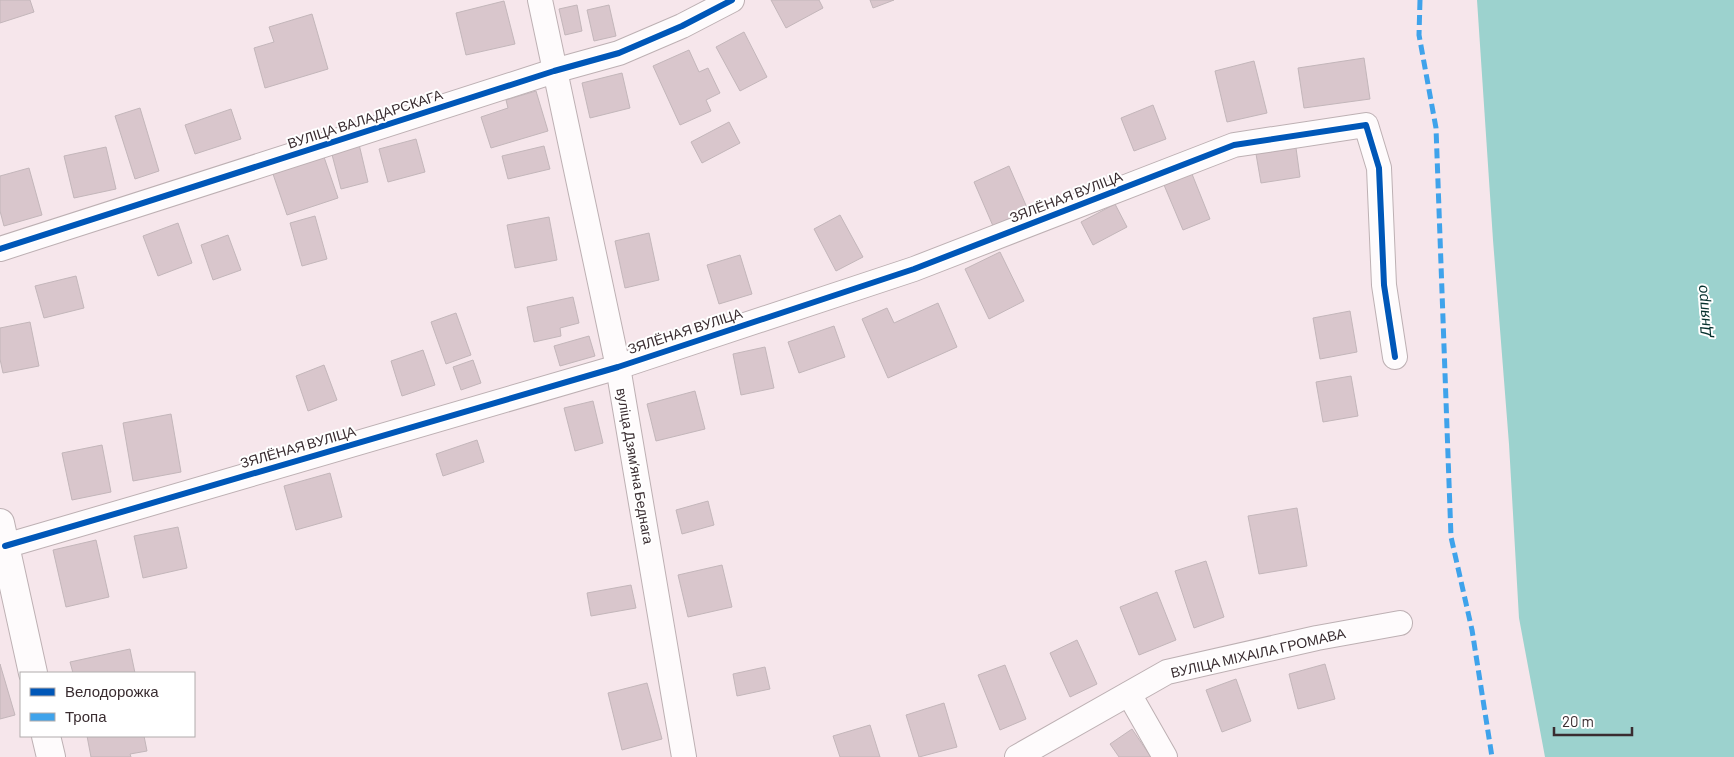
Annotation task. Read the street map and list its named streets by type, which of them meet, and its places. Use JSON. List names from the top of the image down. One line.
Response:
{"streets":{"street":["ВУЛІЦА ВАЛАДАРСКАГА","ЗЯЛЁНАЯ ВУЛІЦА","вуліца Дзямʼяна Беднага","ВУЛІЦА МІХАІЛА ГРОМАВА"]},"crossings":[["ВУЛІЦА ВАЛАДАРСКАГА","вуліца Дзямʼяна Беднага"],["ЗЯЛЁНАЯ ВУЛІЦА","вуліца Дзямʼяна Беднага"]],"water":["Дняпро"],"legend":["Велодорожка","Тропа"],"scale_bar":"20 m"}
